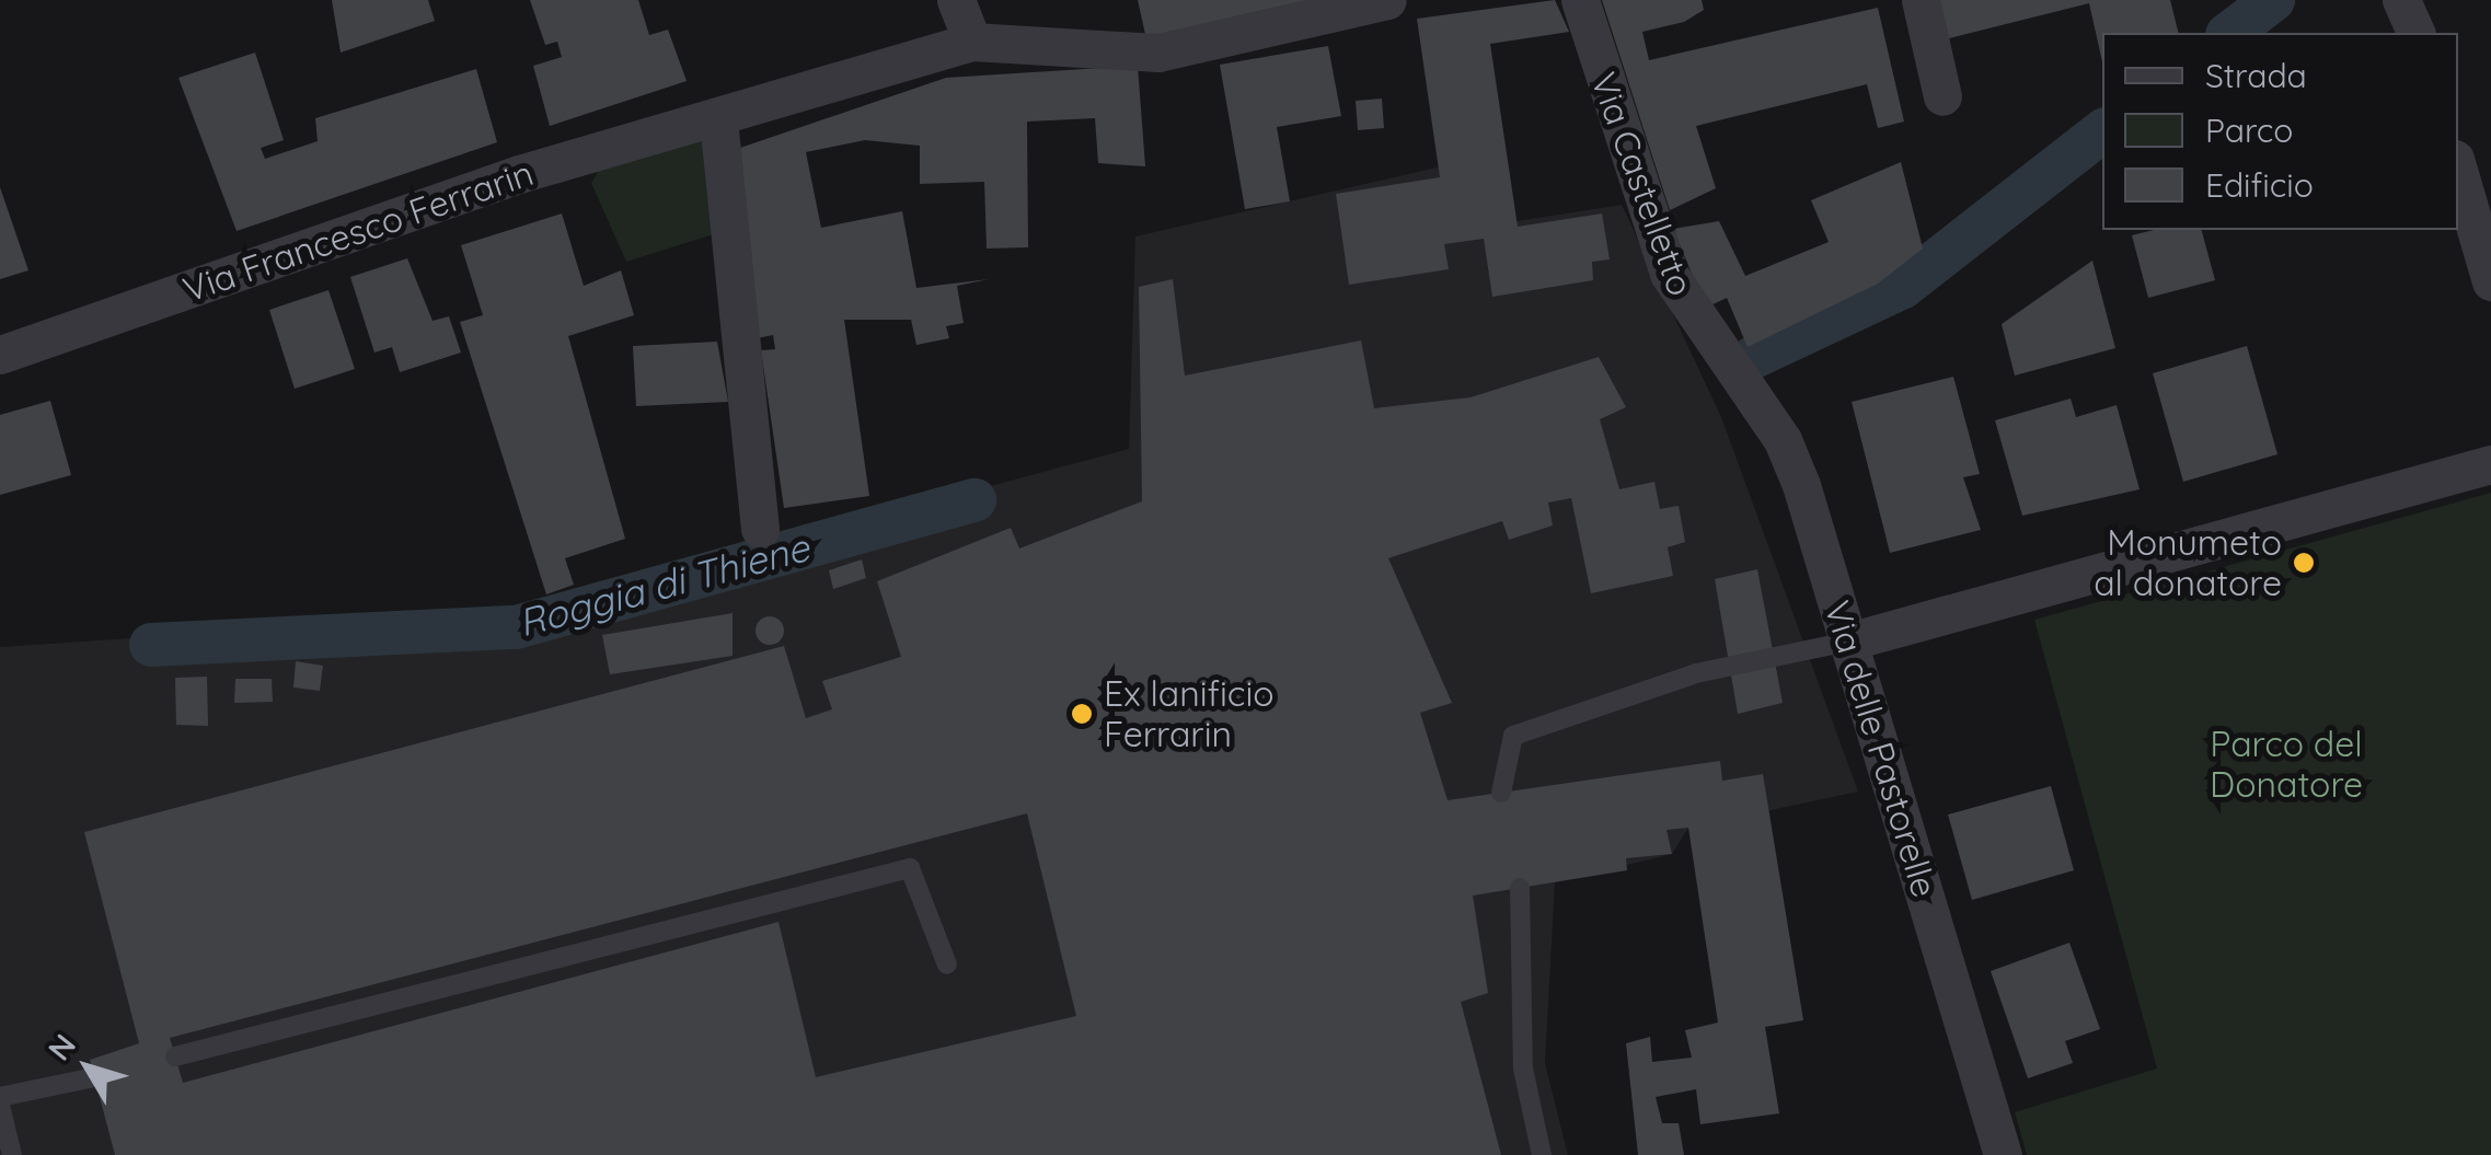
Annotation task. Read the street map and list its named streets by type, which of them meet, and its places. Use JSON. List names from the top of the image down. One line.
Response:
{"streets":{"street":["Via Castelletto","Via Francesco Ferrarin","Via delle Pastorelle"]},"crossings":[["Via Castelletto","Via delle Pastorelle"]],"water":["Roggia di Thiene"],"parks":["Parco del Donatore"],"places":["Monumeto al donatore","Ex lanificio Ferrarin"],"legend":["Strada","Parco","Edificio"],"north":"top left"}
